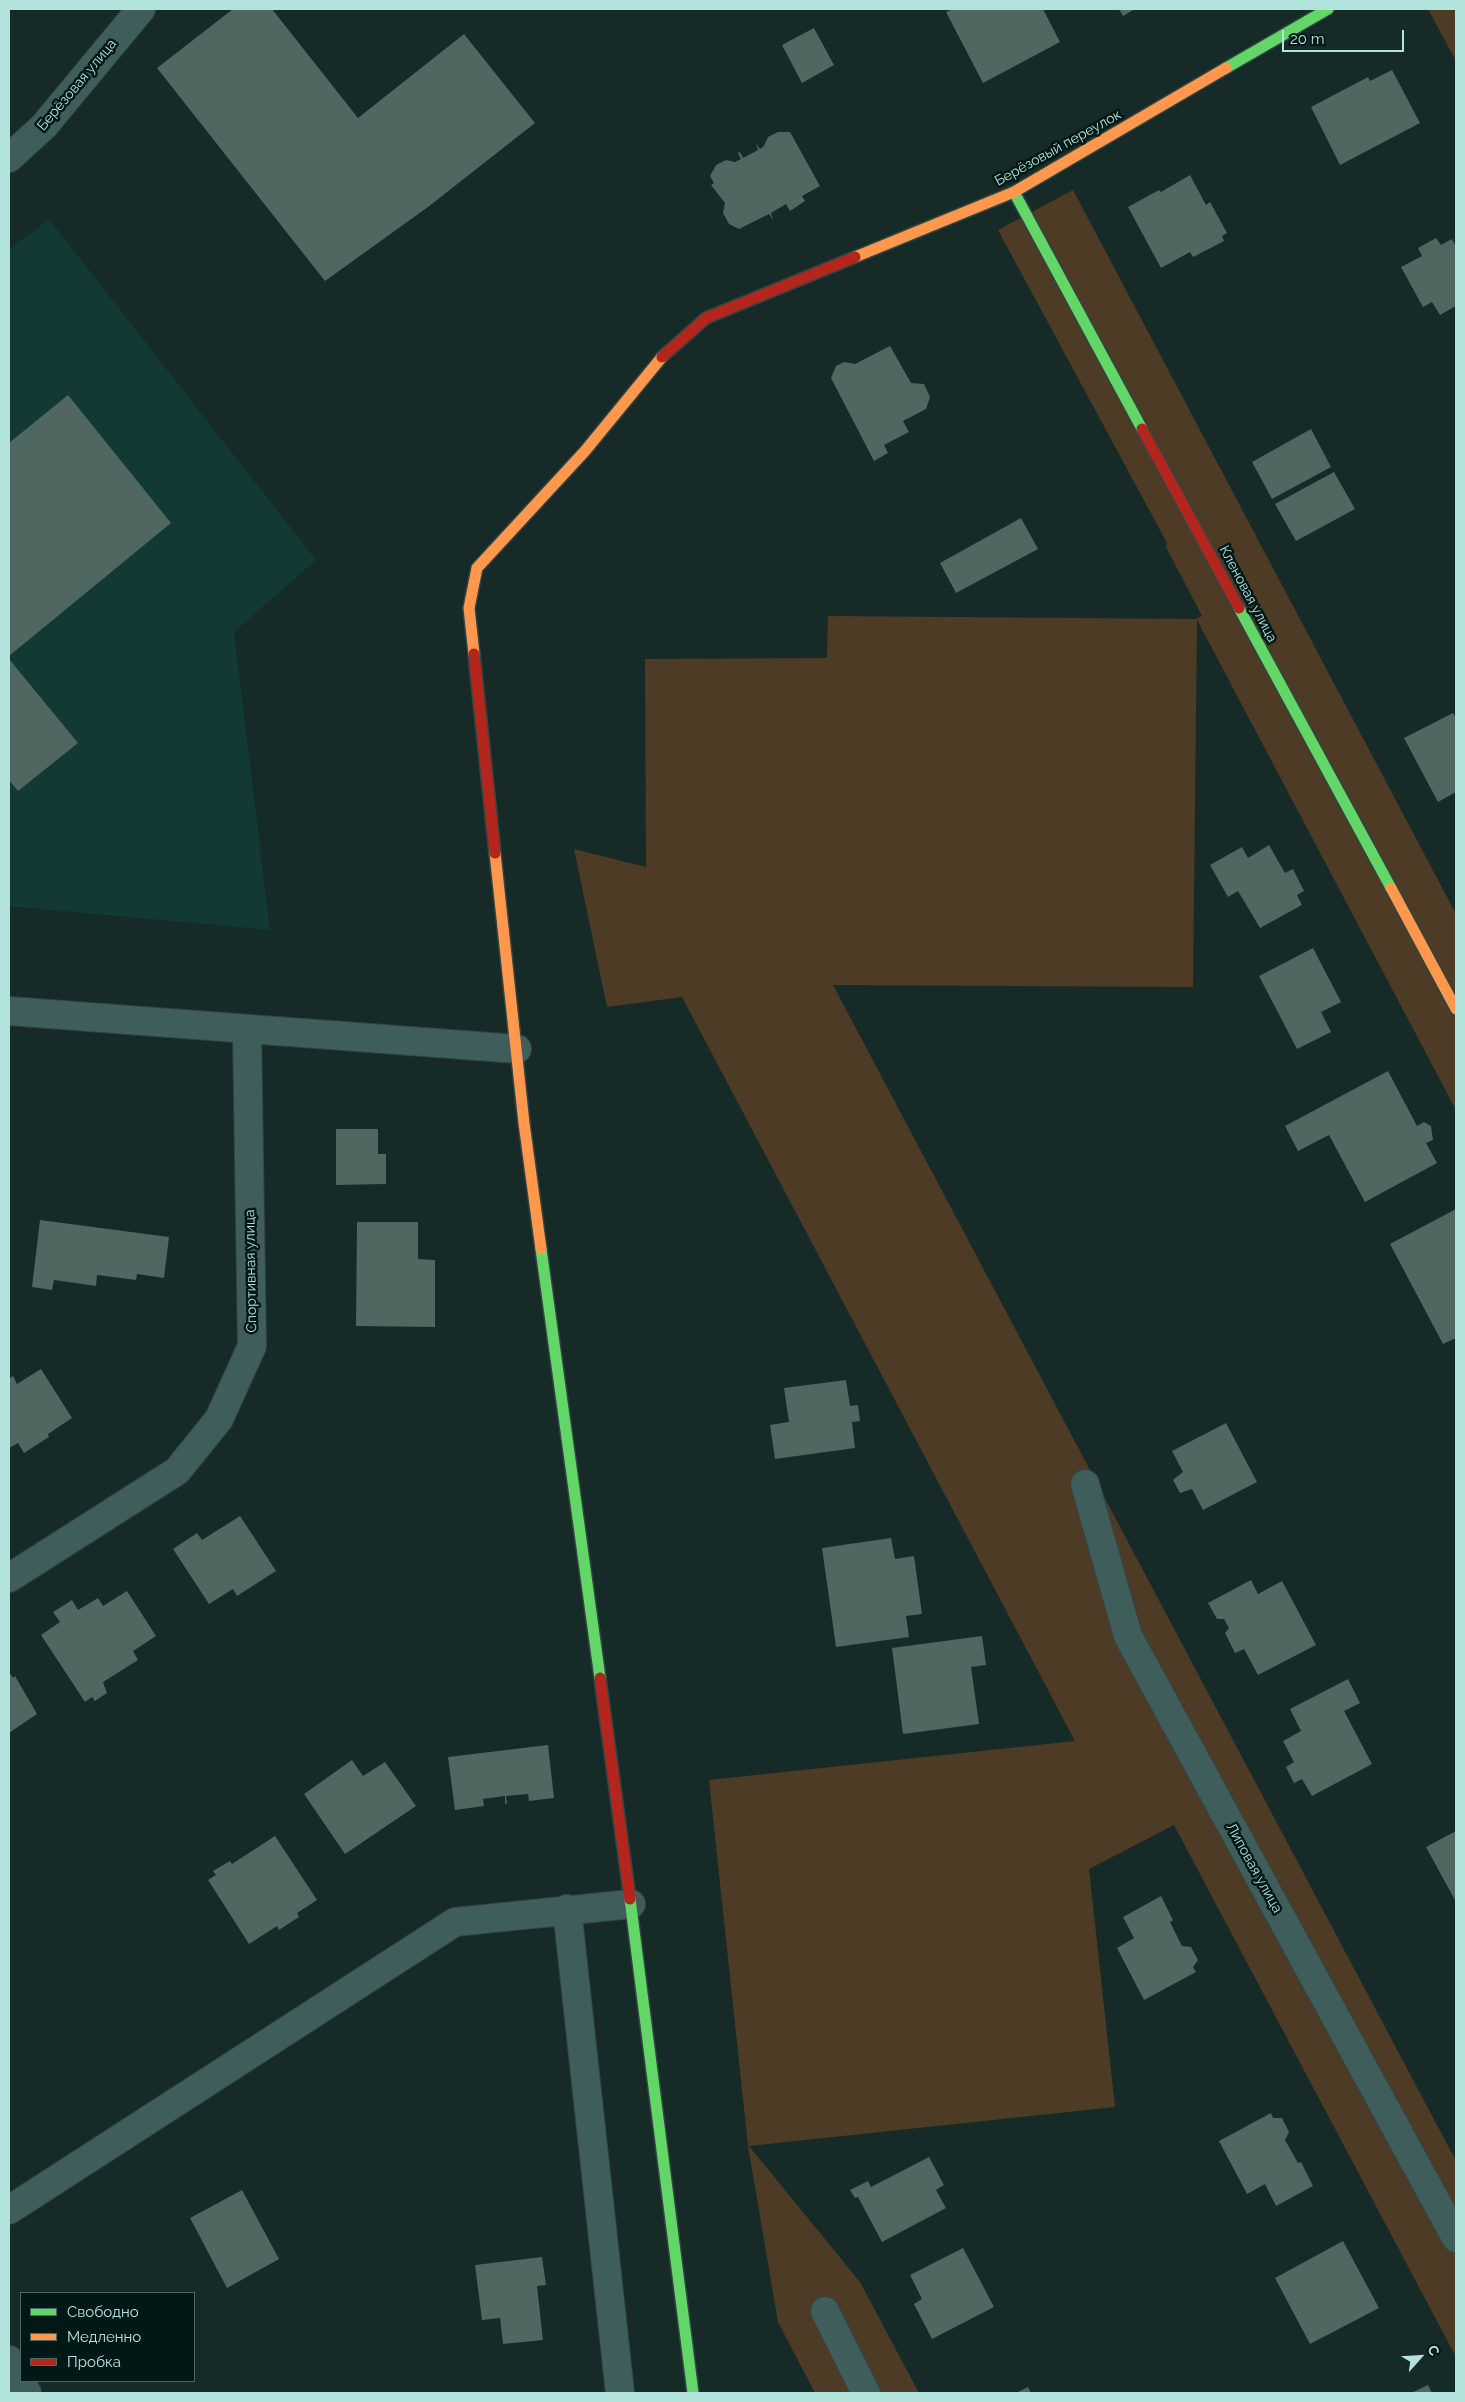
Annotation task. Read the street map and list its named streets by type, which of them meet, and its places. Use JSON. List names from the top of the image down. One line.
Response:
{"streets":{"street":["Берёзовая улица","Берёзовый переулок","Кленовая улица","Спортивная улица","Липовая улица"]},"crossings":[["Берёзовый переулок","Кленовая улица"]],"legend":["Свободно","Медленно","Пробка"],"scale_bar":"20 m","north":"top right"}
